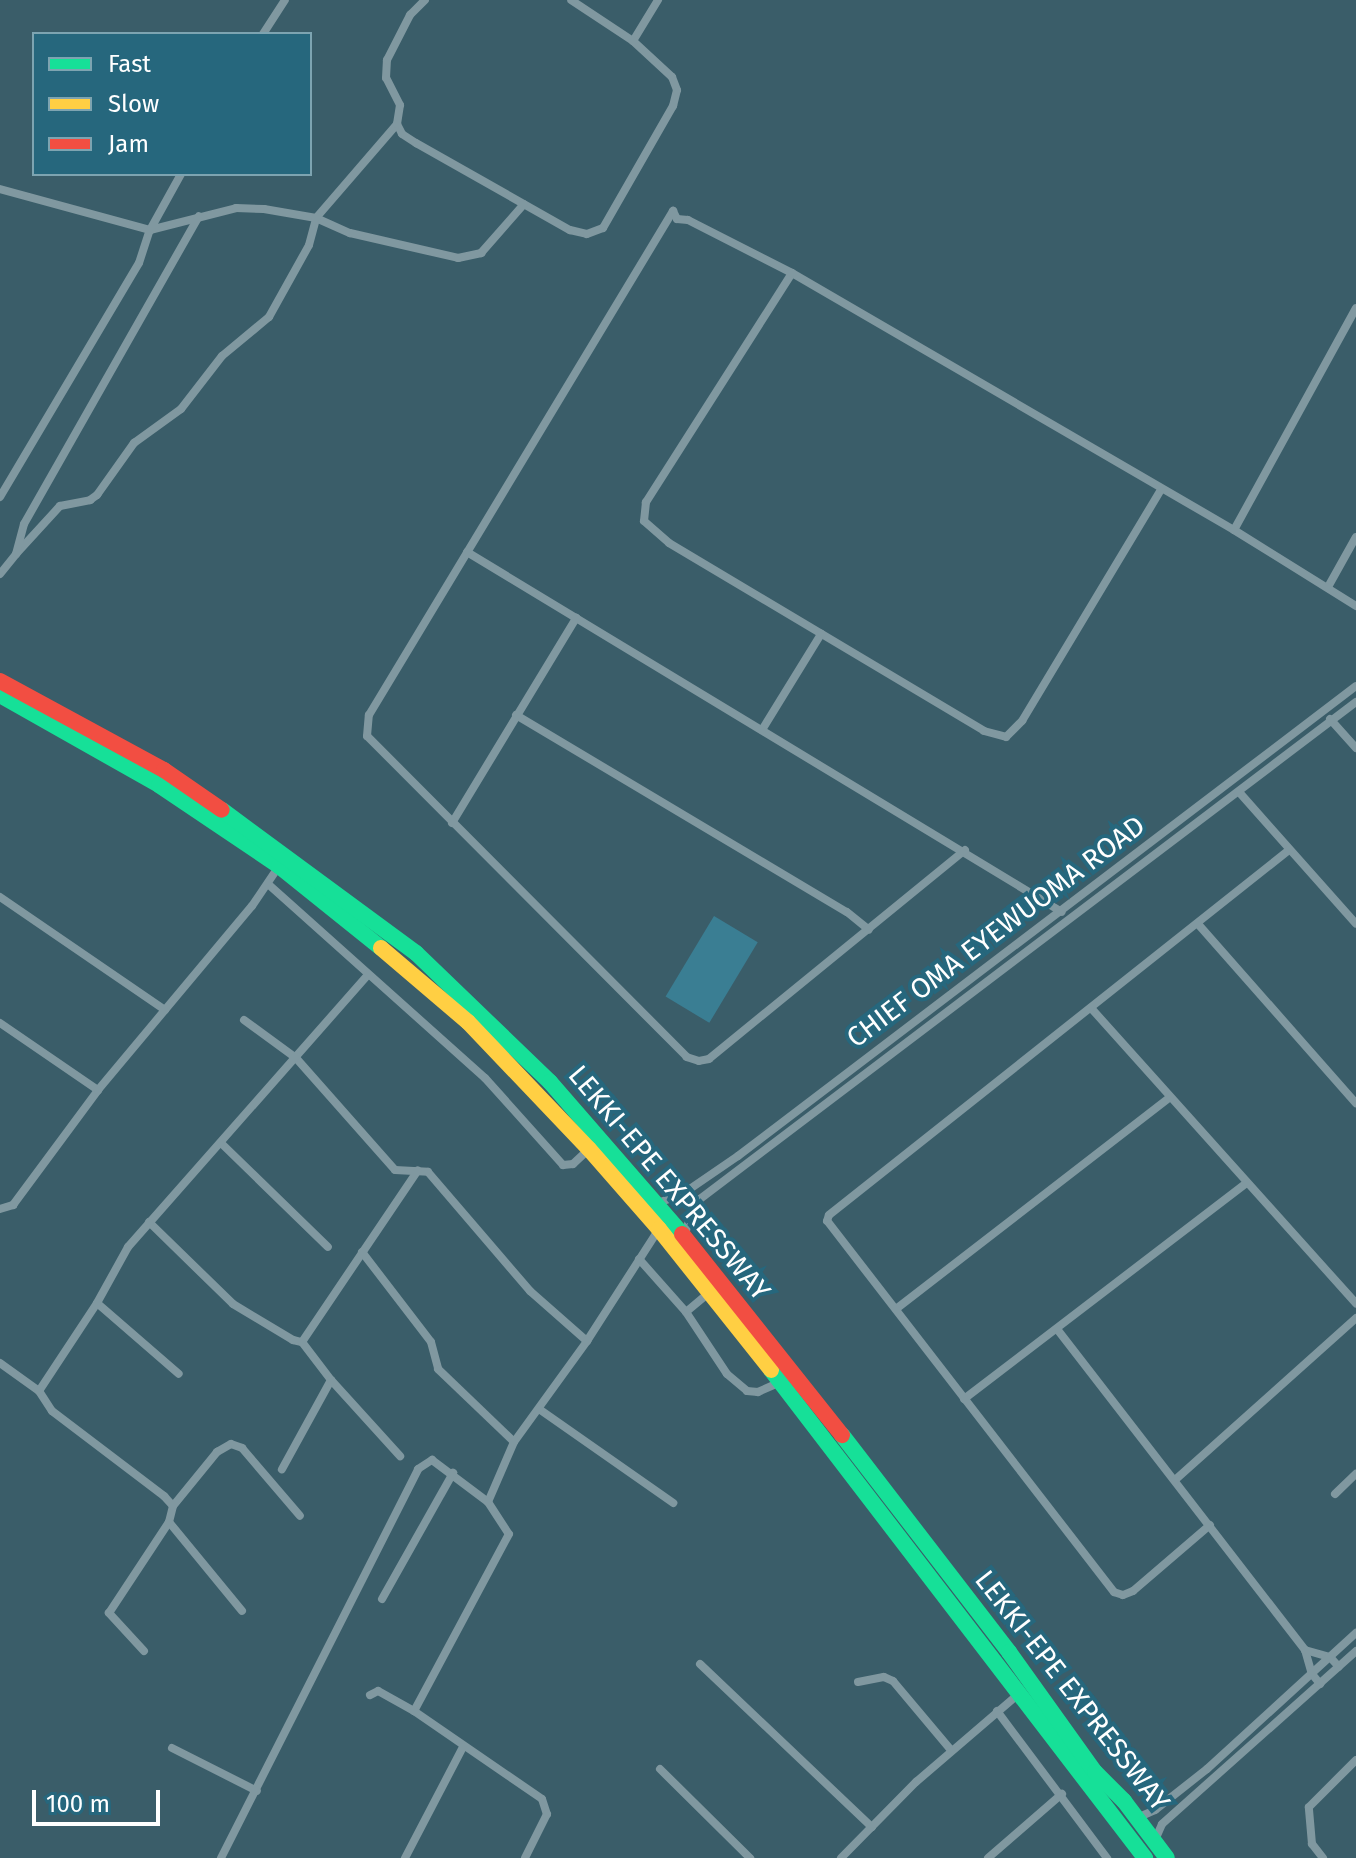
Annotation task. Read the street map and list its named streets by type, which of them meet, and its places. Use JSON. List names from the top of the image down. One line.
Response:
{"streets":{"highway":["LEKKI-EPE EXPRESSWAY"],"street":["CHIEF OMA EYEWUOMA ROAD"]},"crossings":[["CHIEF OMA EYEWUOMA ROAD","LEKKI-EPE EXPRESSWAY"]],"legend":["Fast","Slow","Jam"],"scale_bar":"100 m"}
